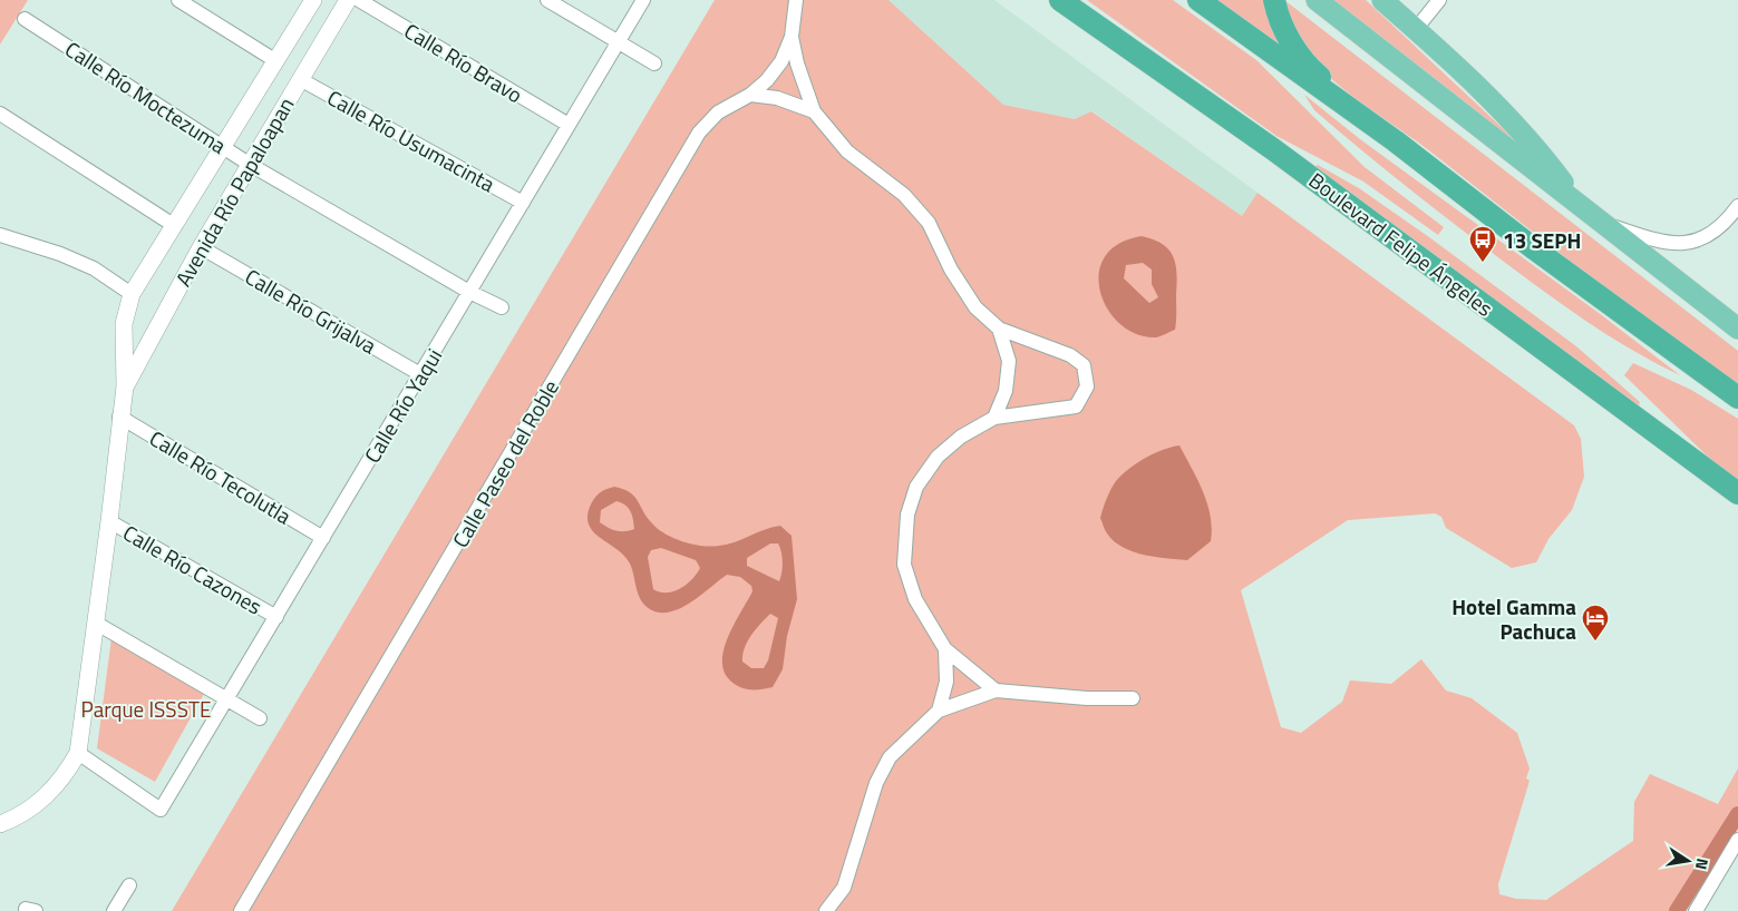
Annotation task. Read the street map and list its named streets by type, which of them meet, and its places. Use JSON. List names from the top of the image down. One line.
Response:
{"streets":{"highway":["Boulevard Felipe Ángeles"],"street":["Calle Río Bravo","Calle Río Moctezuma","Calle Río Usumacinta","Avenida Río Papaloapan","Calle Río Grijalva","Calle Río Yaqui","Calle Paseo del Roble","Calle Río Tecolutla","Calle Río Cazones"]},"crossings":[["Calle Río Bravo","Calle Río Yaqui"],["Calle Río Moctezuma","Avenida Río Papaloapan"],["Calle Río Moctezuma","Calle Río Yaqui"],["Calle Río Usumacinta","Avenida Río Papaloapan"],["Calle Río Usumacinta","Calle Río Yaqui"],["Avenida Río Papaloapan","Calle Río Grijalva"],["Avenida Río Papaloapan","Calle Río Yaqui"],["Avenida Río Papaloapan","Calle Río Tecolutla"],["Avenida Río Papaloapan","Calle Río Cazones"],["Calle Río Grijalva","Calle Río Yaqui"],["Calle Río Yaqui","Calle Río Tecolutla"],["Calle Río Yaqui","Calle Río Cazones"]],"parks":["Parque ISSSTE"],"places":{"bus stop":["13 SEPH"],"hotel":["Hotel Gamma Pachuca"]},"north":"right"}
